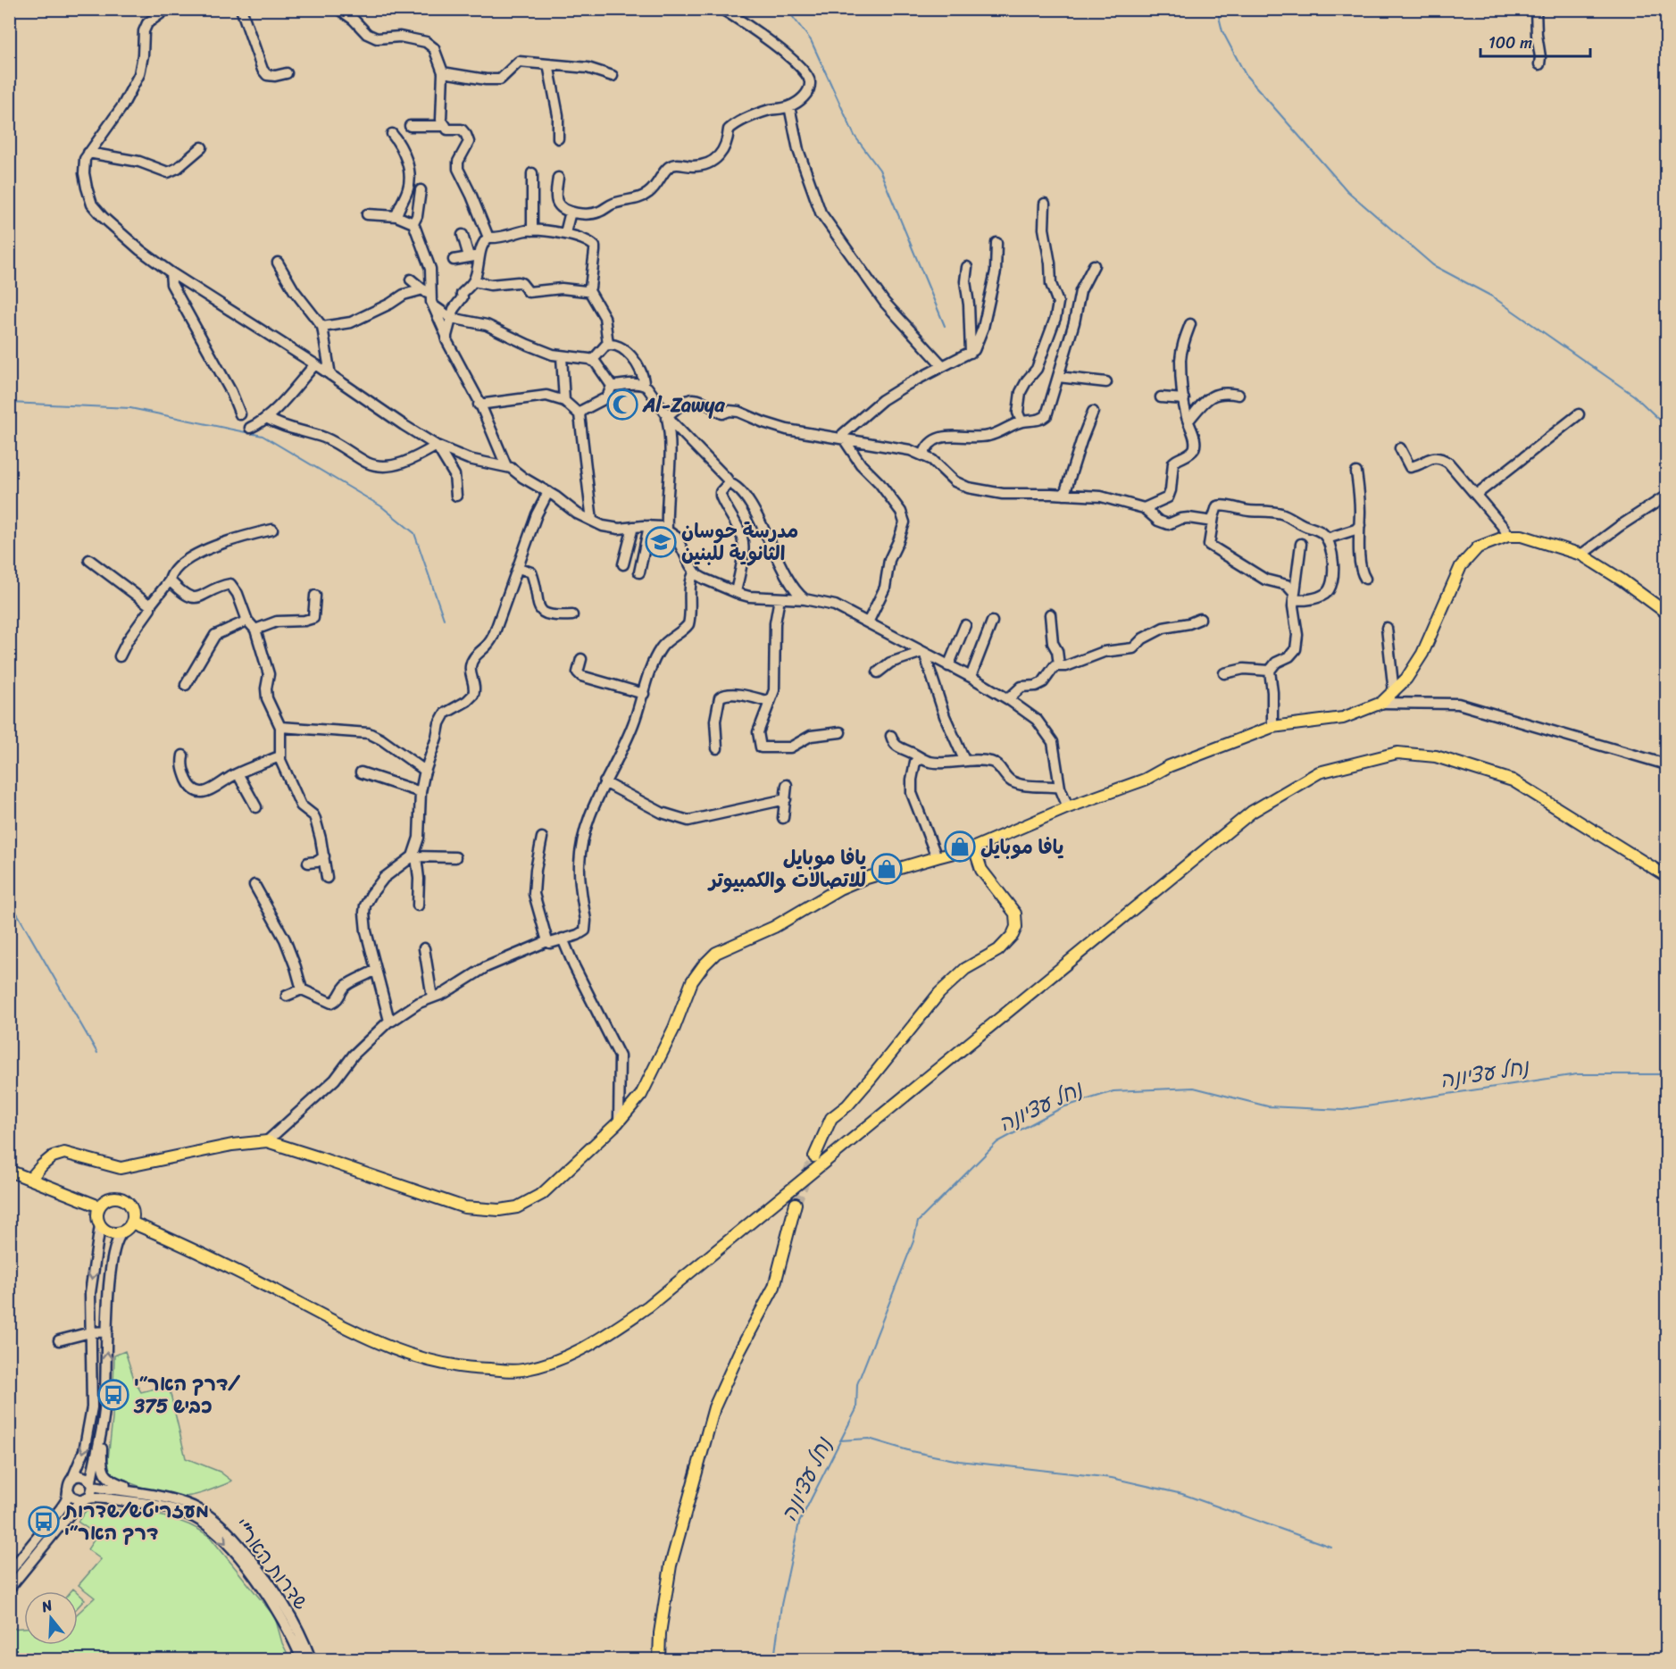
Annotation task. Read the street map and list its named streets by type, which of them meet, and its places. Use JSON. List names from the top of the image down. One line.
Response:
{"streets":{"street":["שדרות האר\"י"]},"water":["נחל עציונה"],"places":{"mosque":["Al-Zawya"],"school or university":["مدرسة حوسان الثانوية للبنين"],"shop":["يافا موبايل","يافا موبايل للاتصالات والكمبيوتر"],"bus stop":["דרך האר״י/ כביש 375","מעזריטש/שדרות דרך האר״י"]},"scale_bar":"100 m","north":"top"}
